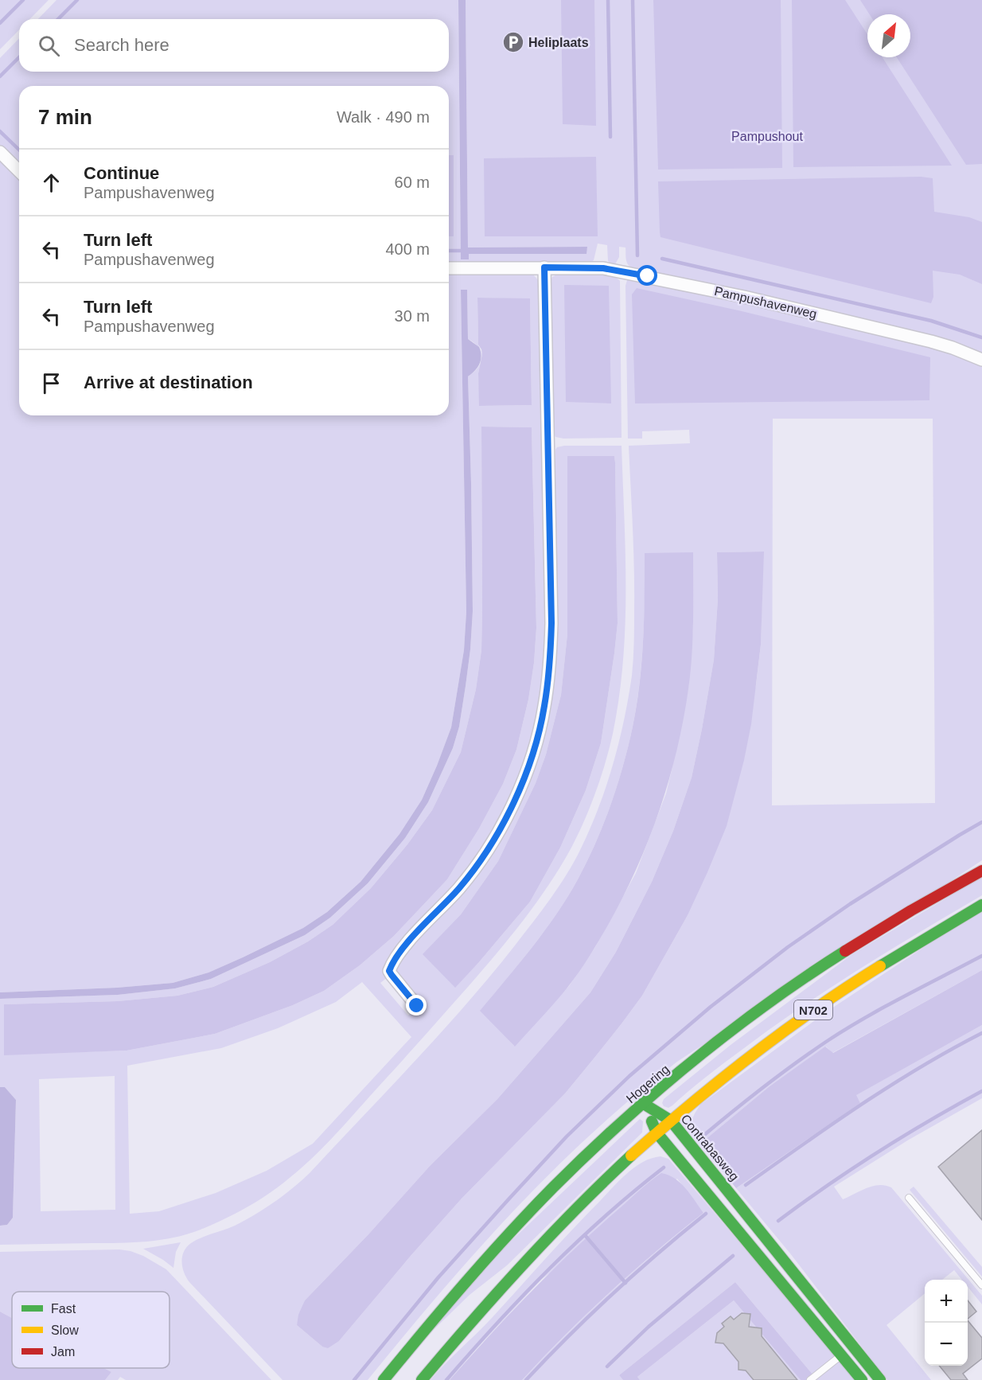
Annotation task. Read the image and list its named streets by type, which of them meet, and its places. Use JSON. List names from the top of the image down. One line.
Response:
{"streets":{"main road":["N702","Hogering","Contrabasweg"],"street":["Pampushavenweg"]},"crossings":[["N702","Contrabasweg"],["Hogering","Contrabasweg"]],"parks":["Pampushout"],"places":{"parking":["Heliplaats"]},"legend":["Fast","Slow","Jam"],"north":"top right","page":{"search":"Search here","heading":["7 min","Walk · 490 m"],"list":[["Continue","Pampushavenweg","60 m"],["Turn left","Pampushavenweg","400 m"],["Turn left","Pampushavenweg","30 m"],"Arrive at destination"],"map_buttons":["+","−"]}}
